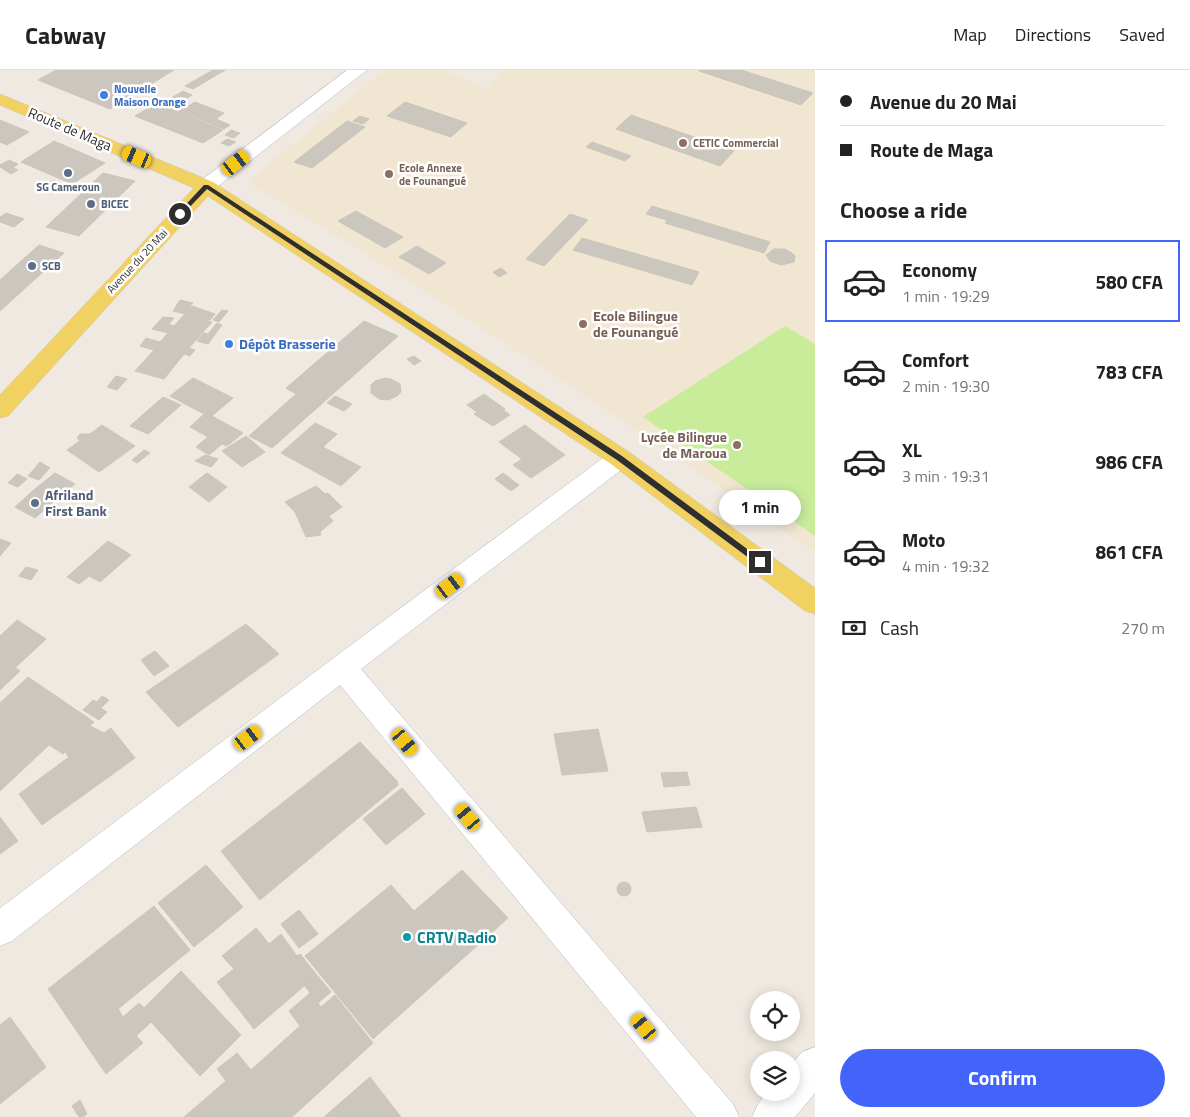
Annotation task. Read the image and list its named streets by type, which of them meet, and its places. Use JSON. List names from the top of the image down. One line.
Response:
{"streets":{"main road":["Route de Maga","Avenue du 20 Mai"]},"crossings":[["Route de Maga","Avenue du 20 Mai"]],"places":["Nouvelle Maison Orange","CETIC Commercial","SG Cameroun","Ecole Annexe de Founangué","BICEC","SCB","Ecole Bilingue de Founangué","Dépôt Brasserie","Lycée Bilingue de Maroua","Afriland First Bank","CRTV Radio"],"page":{"header":"Cabway","nav":["Map","Directions","Saved"],"banner":["Avenue du 20 Mai","Route de Maga"],"heading":"Choose a ride","list":[{"name":"Economy","note":"1 min · 19:29","value":"580 CFA"},{"name":"Comfort","note":"2 min · 19:30","value":"783 CFA"},{"name":"XL","note":"3 min · 19:31","value":"986 CFA"},{"name":"Moto","note":"4 min · 19:32","value":"861 CFA"}],"bubble":"1 min","pay":["Cash","270 m"],"buttons":"Confirm"}}
